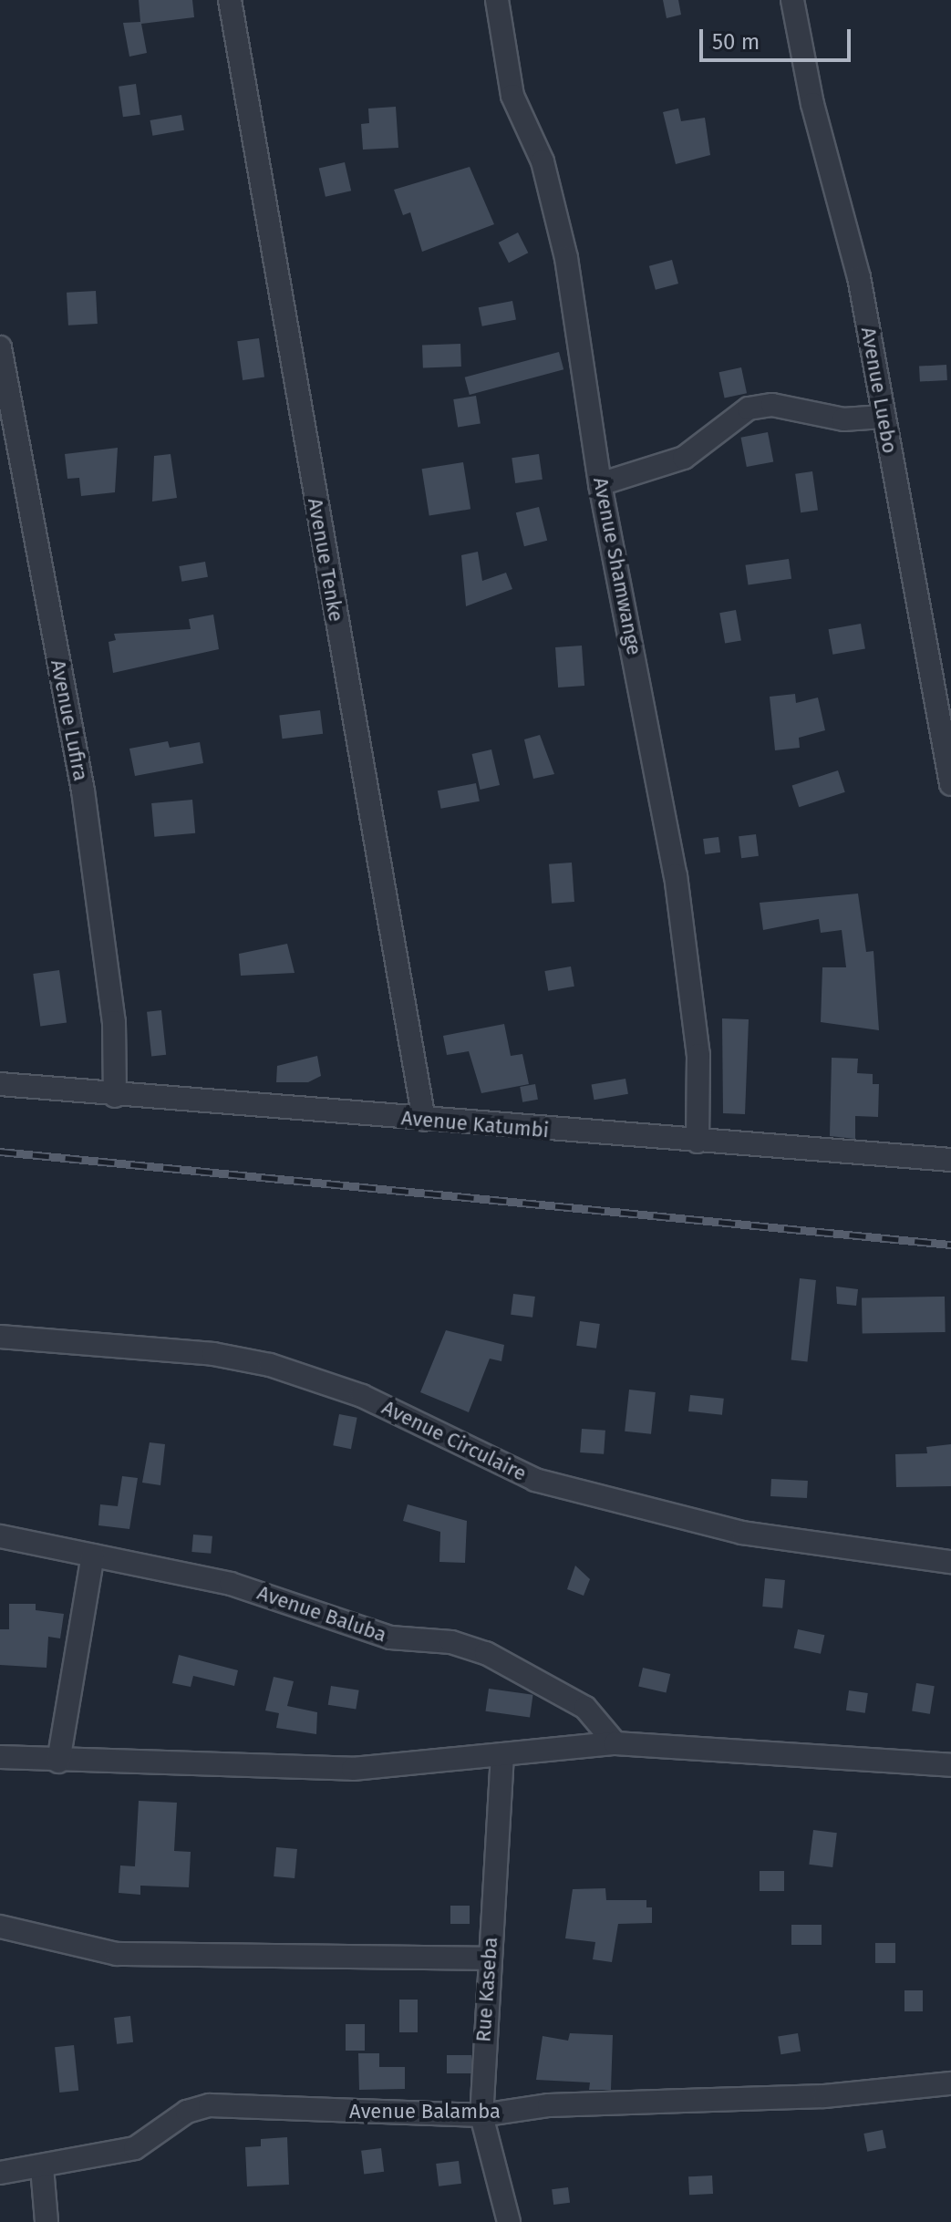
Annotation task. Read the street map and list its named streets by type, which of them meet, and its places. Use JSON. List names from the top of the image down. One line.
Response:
{"streets":{"street":["Avenue Luebo","Avenue Tenke","Avenue Shamwange","Avenue Lufira","Avenue Katumbi","Avenue Circulaire","Avenue Baluba","Rue Kaseba","Avenue Balamba"]},"crossings":[["Avenue Tenke","Avenue Katumbi"],["Avenue Shamwange","Avenue Katumbi"],["Avenue Lufira","Avenue Katumbi"],["Rue Kaseba","Avenue Balamba"]],"scale_bar":"50 m"}
